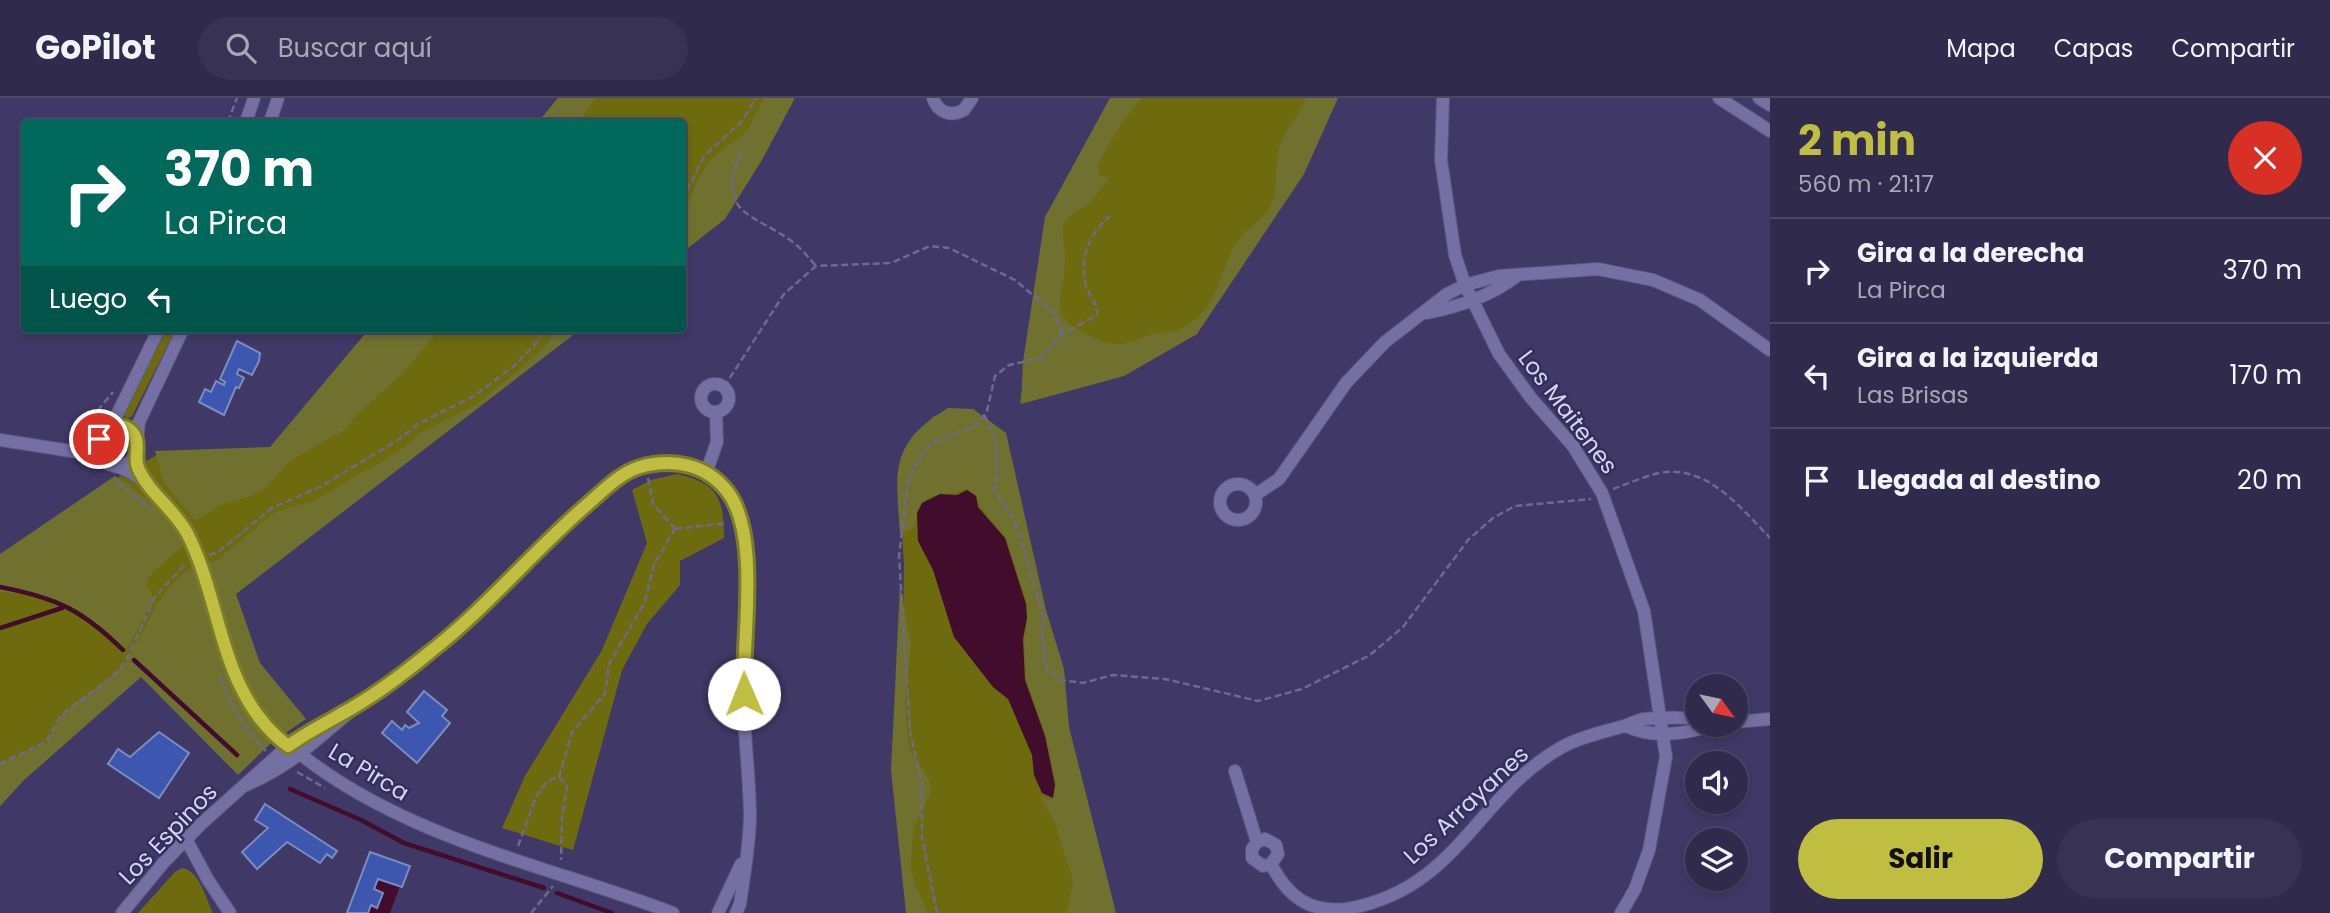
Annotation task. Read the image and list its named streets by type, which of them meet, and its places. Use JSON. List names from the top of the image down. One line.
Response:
{"streets":{"street":["Los Maitenes","La Pirca","Los Arrayanes","Los Espinos"]},"crossings":[["Los Maitenes","Los Arrayanes"],["La Pirca","Los Espinos"]],"north":"bottom right","page":{"header":"GoPilot","search":"Buscar aquí","nav":["Mapa","Capas","Compartir"],"heading":["2 min","560 m · 21:17"],"turn":["370 m","La Pirca"],"list":[{"name":"Gira a la derecha","note":"La Pirca","value":"370 m"},{"name":"Gira a la izquierda","note":"Las Brisas","value":"170 m"},{"name":"Llegada al destino","value":"20 m"}],"then":"Luego","buttons":["Salir","Compartir"]}}
